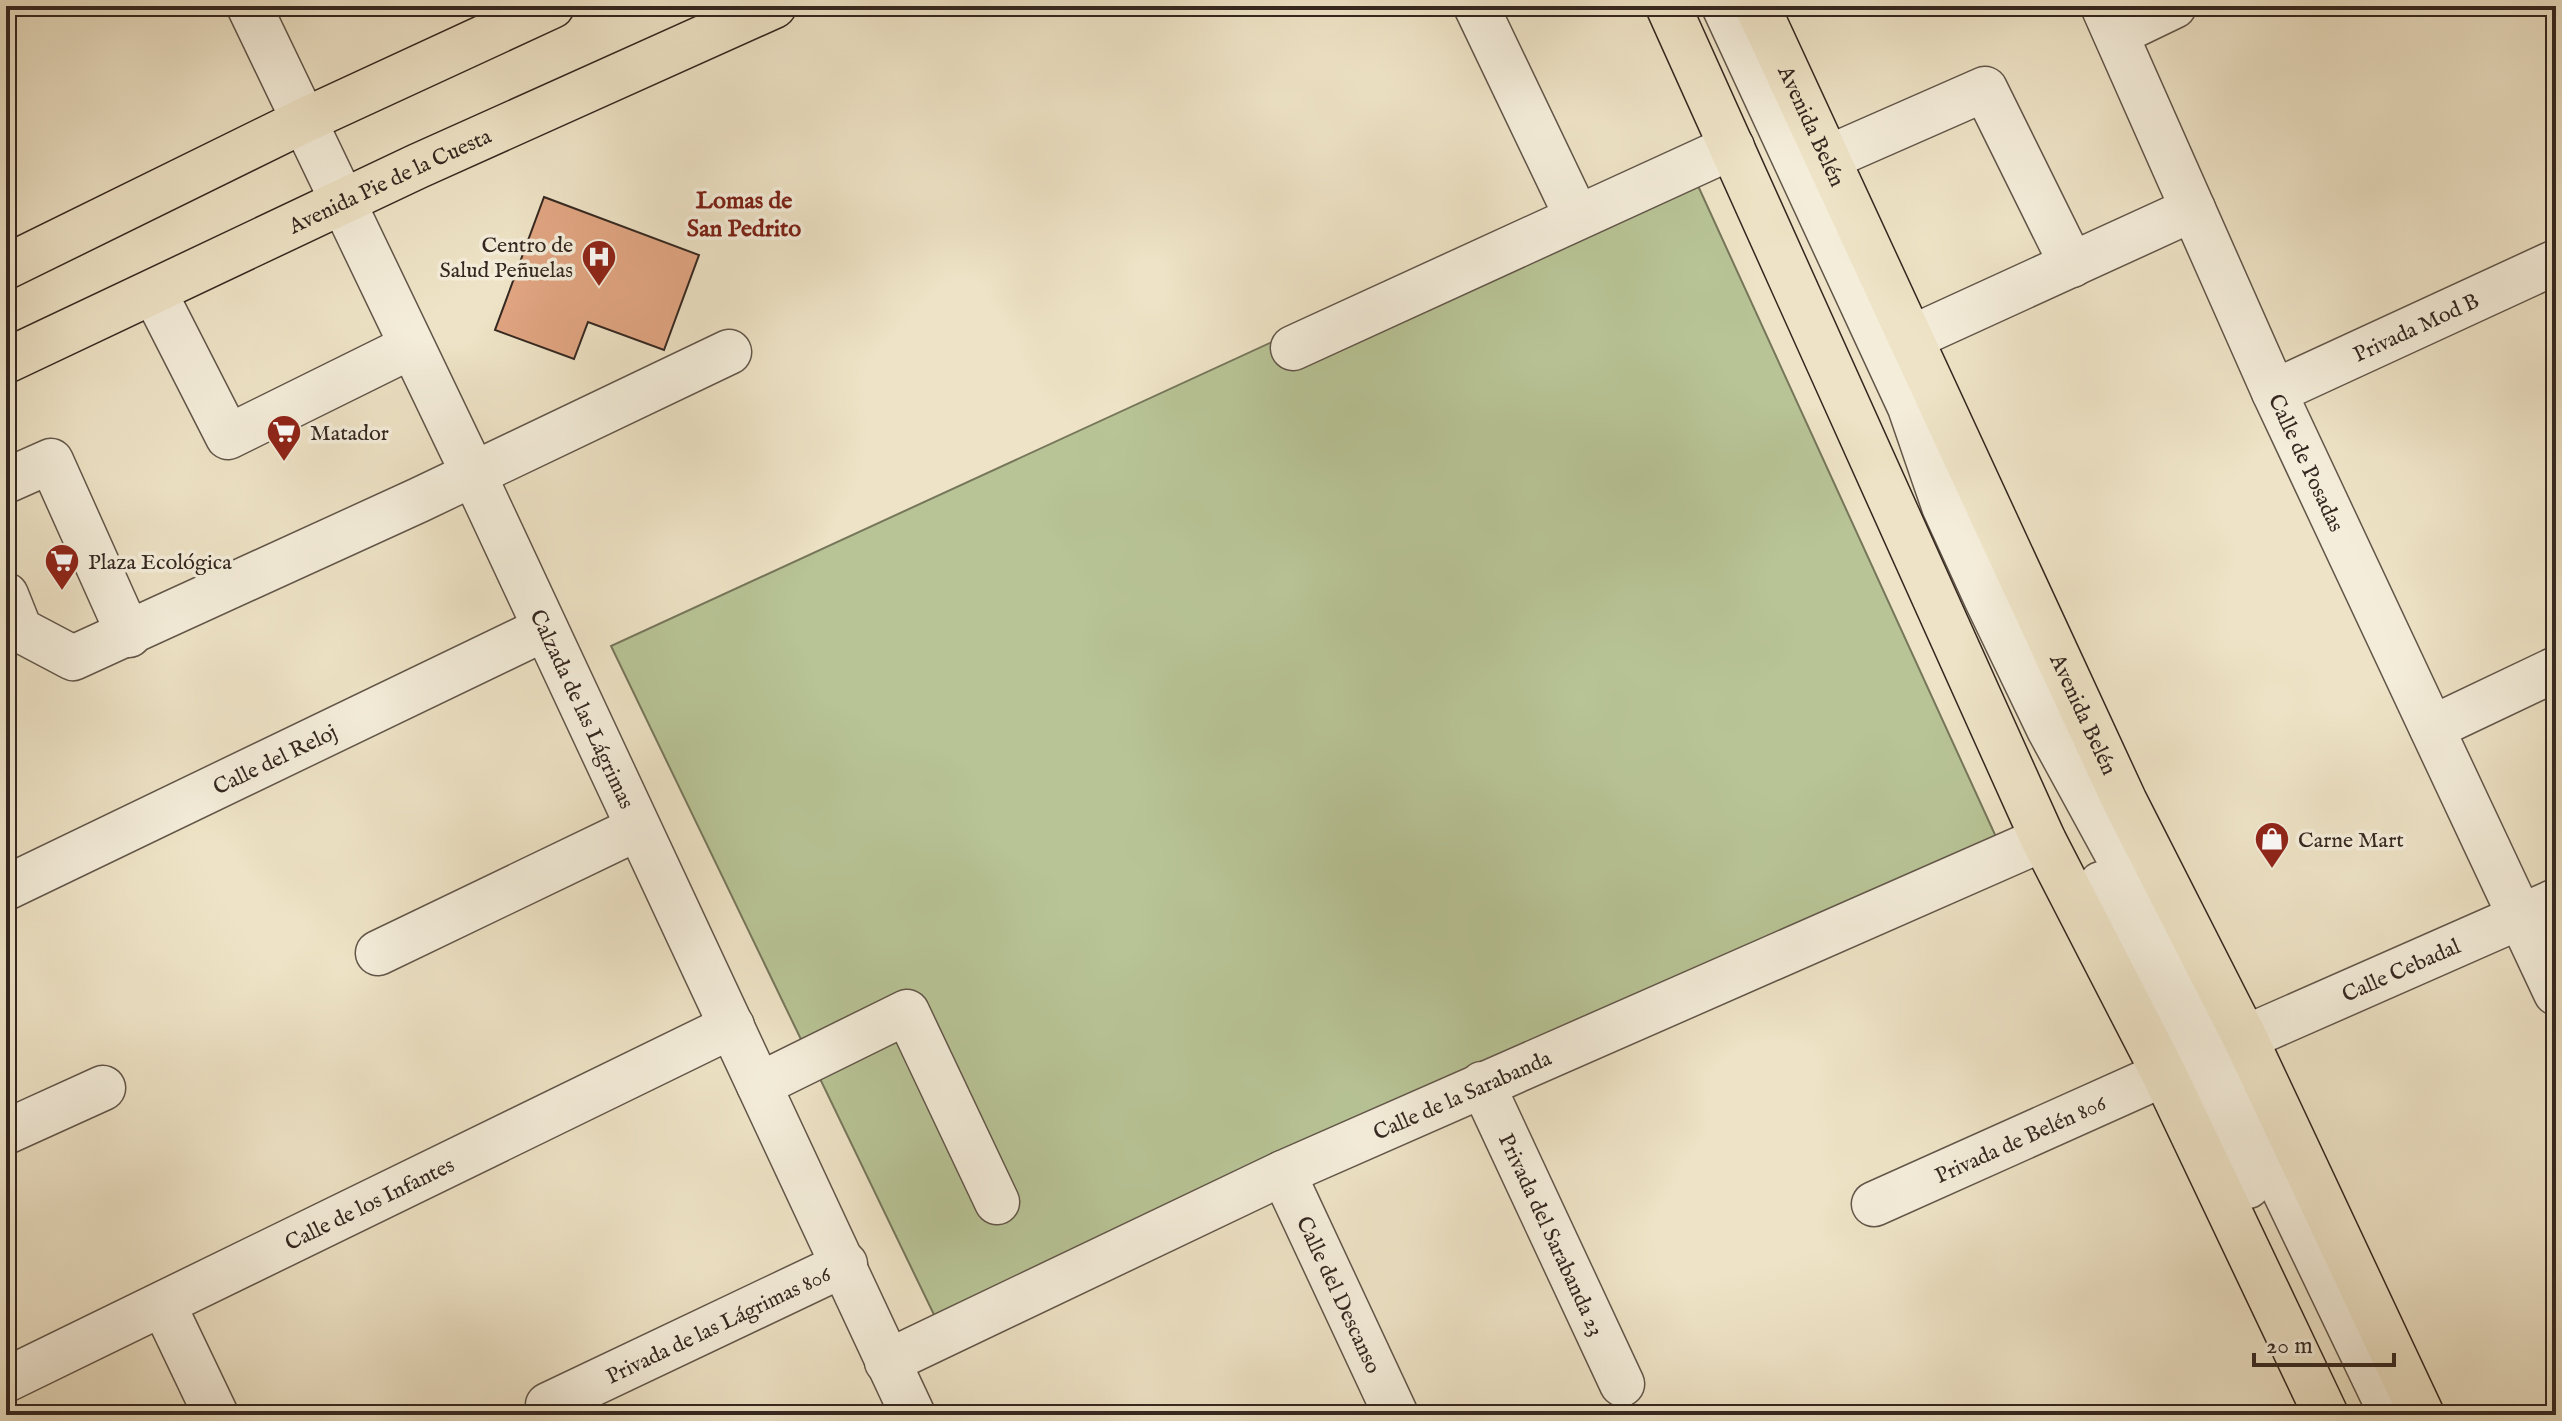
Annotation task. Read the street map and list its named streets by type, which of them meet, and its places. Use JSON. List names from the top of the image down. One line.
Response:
{"streets":{"main road":["Avenida Belén","Avenida Pie de la Cuesta"],"street":["Privada Mod B","Calle de Posadas","Calzada de las Lágrimas","Calle del Reloj","Calle Cebadal","Calle de la Sarabanda","Privada de Belén 806","Calle de los Infantes","Privada del Sarabanda 23","Calle del Descanso","Privada de las Lágrimas 806"]},"crossings":[["Avenida Belén","Calle Cebadal"],["Avenida Pie de la Cuesta","Calzada de las Lágrimas"],["Privada Mod B","Calle de Posadas"],["Calle de Posadas","Calle Cebadal"],["Calzada de las Lágrimas","Calle del Reloj"],["Calzada de las Lágrimas","Calle de la Sarabanda"],["Calzada de las Lágrimas","Calle de los Infantes"],["Calzada de las Lágrimas","Privada de las Lágrimas 806"],["Calle de la Sarabanda","Privada del Sarabanda 23"],["Calle de la Sarabanda","Calle del Descanso"]],"districts":["Lomas de San Pedrito"],"places":{"hospital":["Centro de Salud Peñuelas"],"supermarket":["Matador","Plaza Ecológica"],"shop":["Carne Mart"]},"scale_bar":"20 m"}
